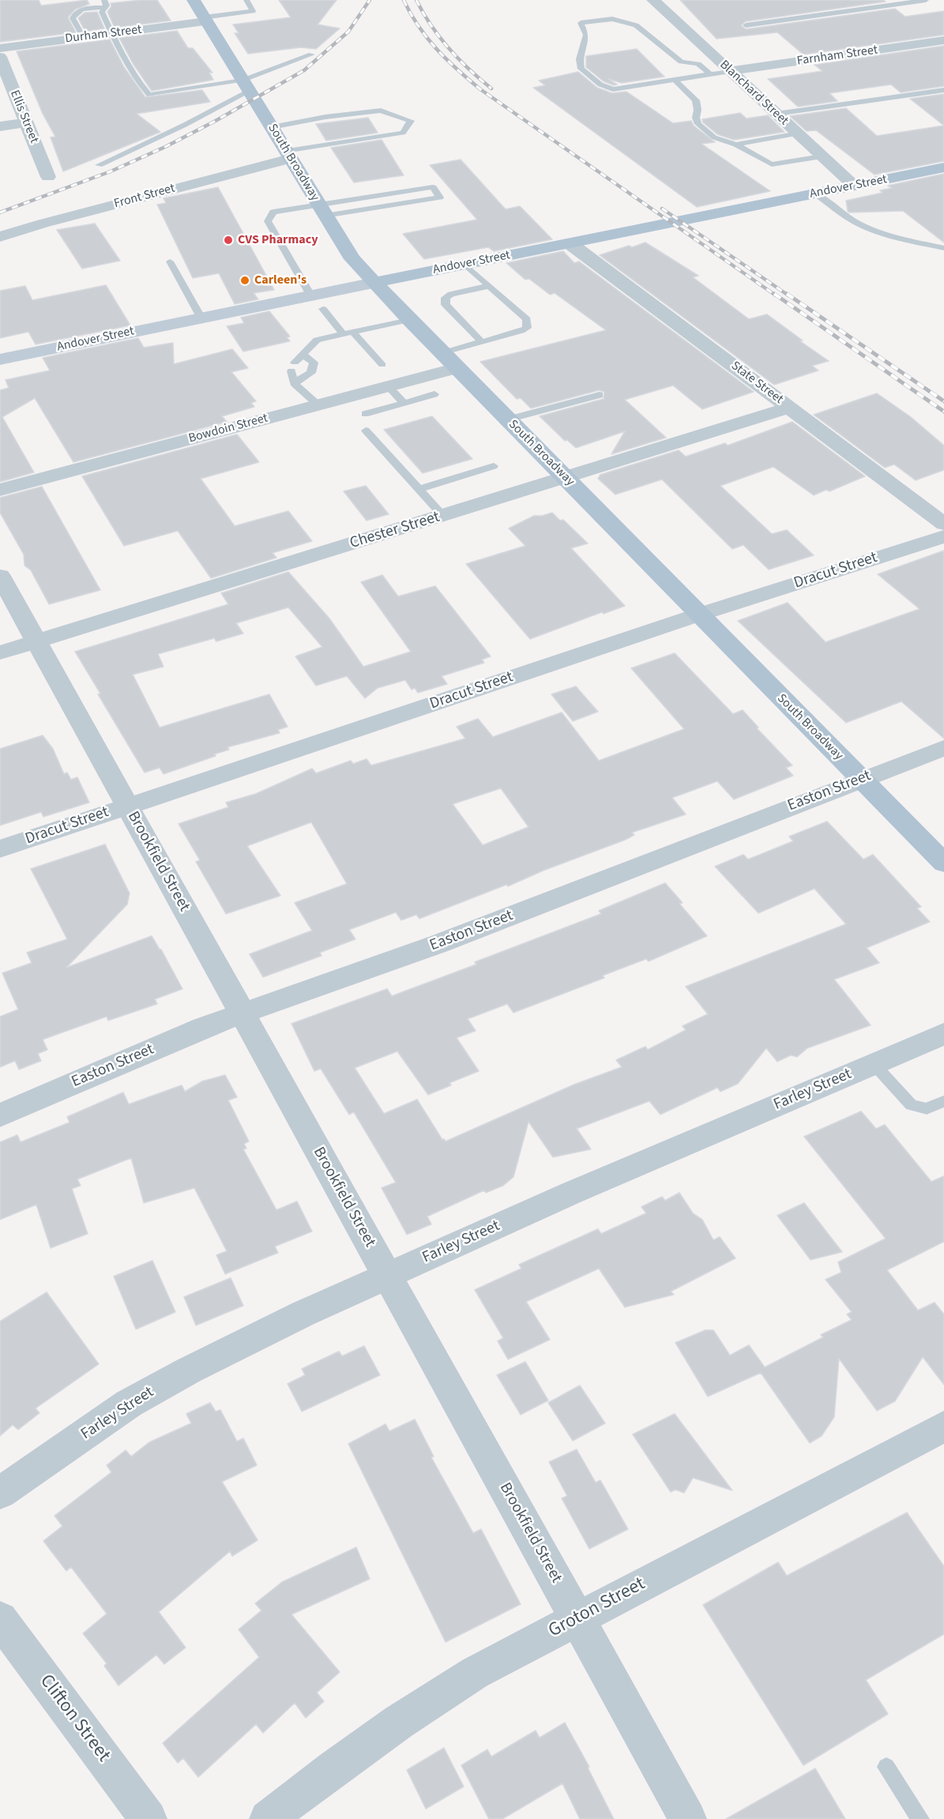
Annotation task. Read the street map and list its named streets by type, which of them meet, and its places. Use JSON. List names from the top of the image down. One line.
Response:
{"streets":{"main road":["South Broadway","Andover Street"],"street":["Durham Street","Farnham Street","Blanchard Street","Ellis Street","Front Street","State Street","Bowdoin Street","Chester Street","Dracut Street","Easton Street","Brookfield Street","Farley Street","Groton Street","Clifton Street"]},"crossings":[["Durham Street","South Broadway"],["Farnham Street","Blanchard Street"],["Blanchard Street","Andover Street"],["South Broadway","Andover Street"],["South Broadway","Front Street"],["South Broadway","Bowdoin Street"],["South Broadway","Chester Street"],["South Broadway","Dracut Street"],["South Broadway","Easton Street"],["Andover Street","State Street"],["State Street","Chester Street"],["Chester Street","Brookfield Street"],["Dracut Street","Brookfield Street"],["Easton Street","Brookfield Street"],["Brookfield Street","Farley Street"],["Brookfield Street","Groton Street"]],"places":["CVS Pharmacy","Carleen's"]}
